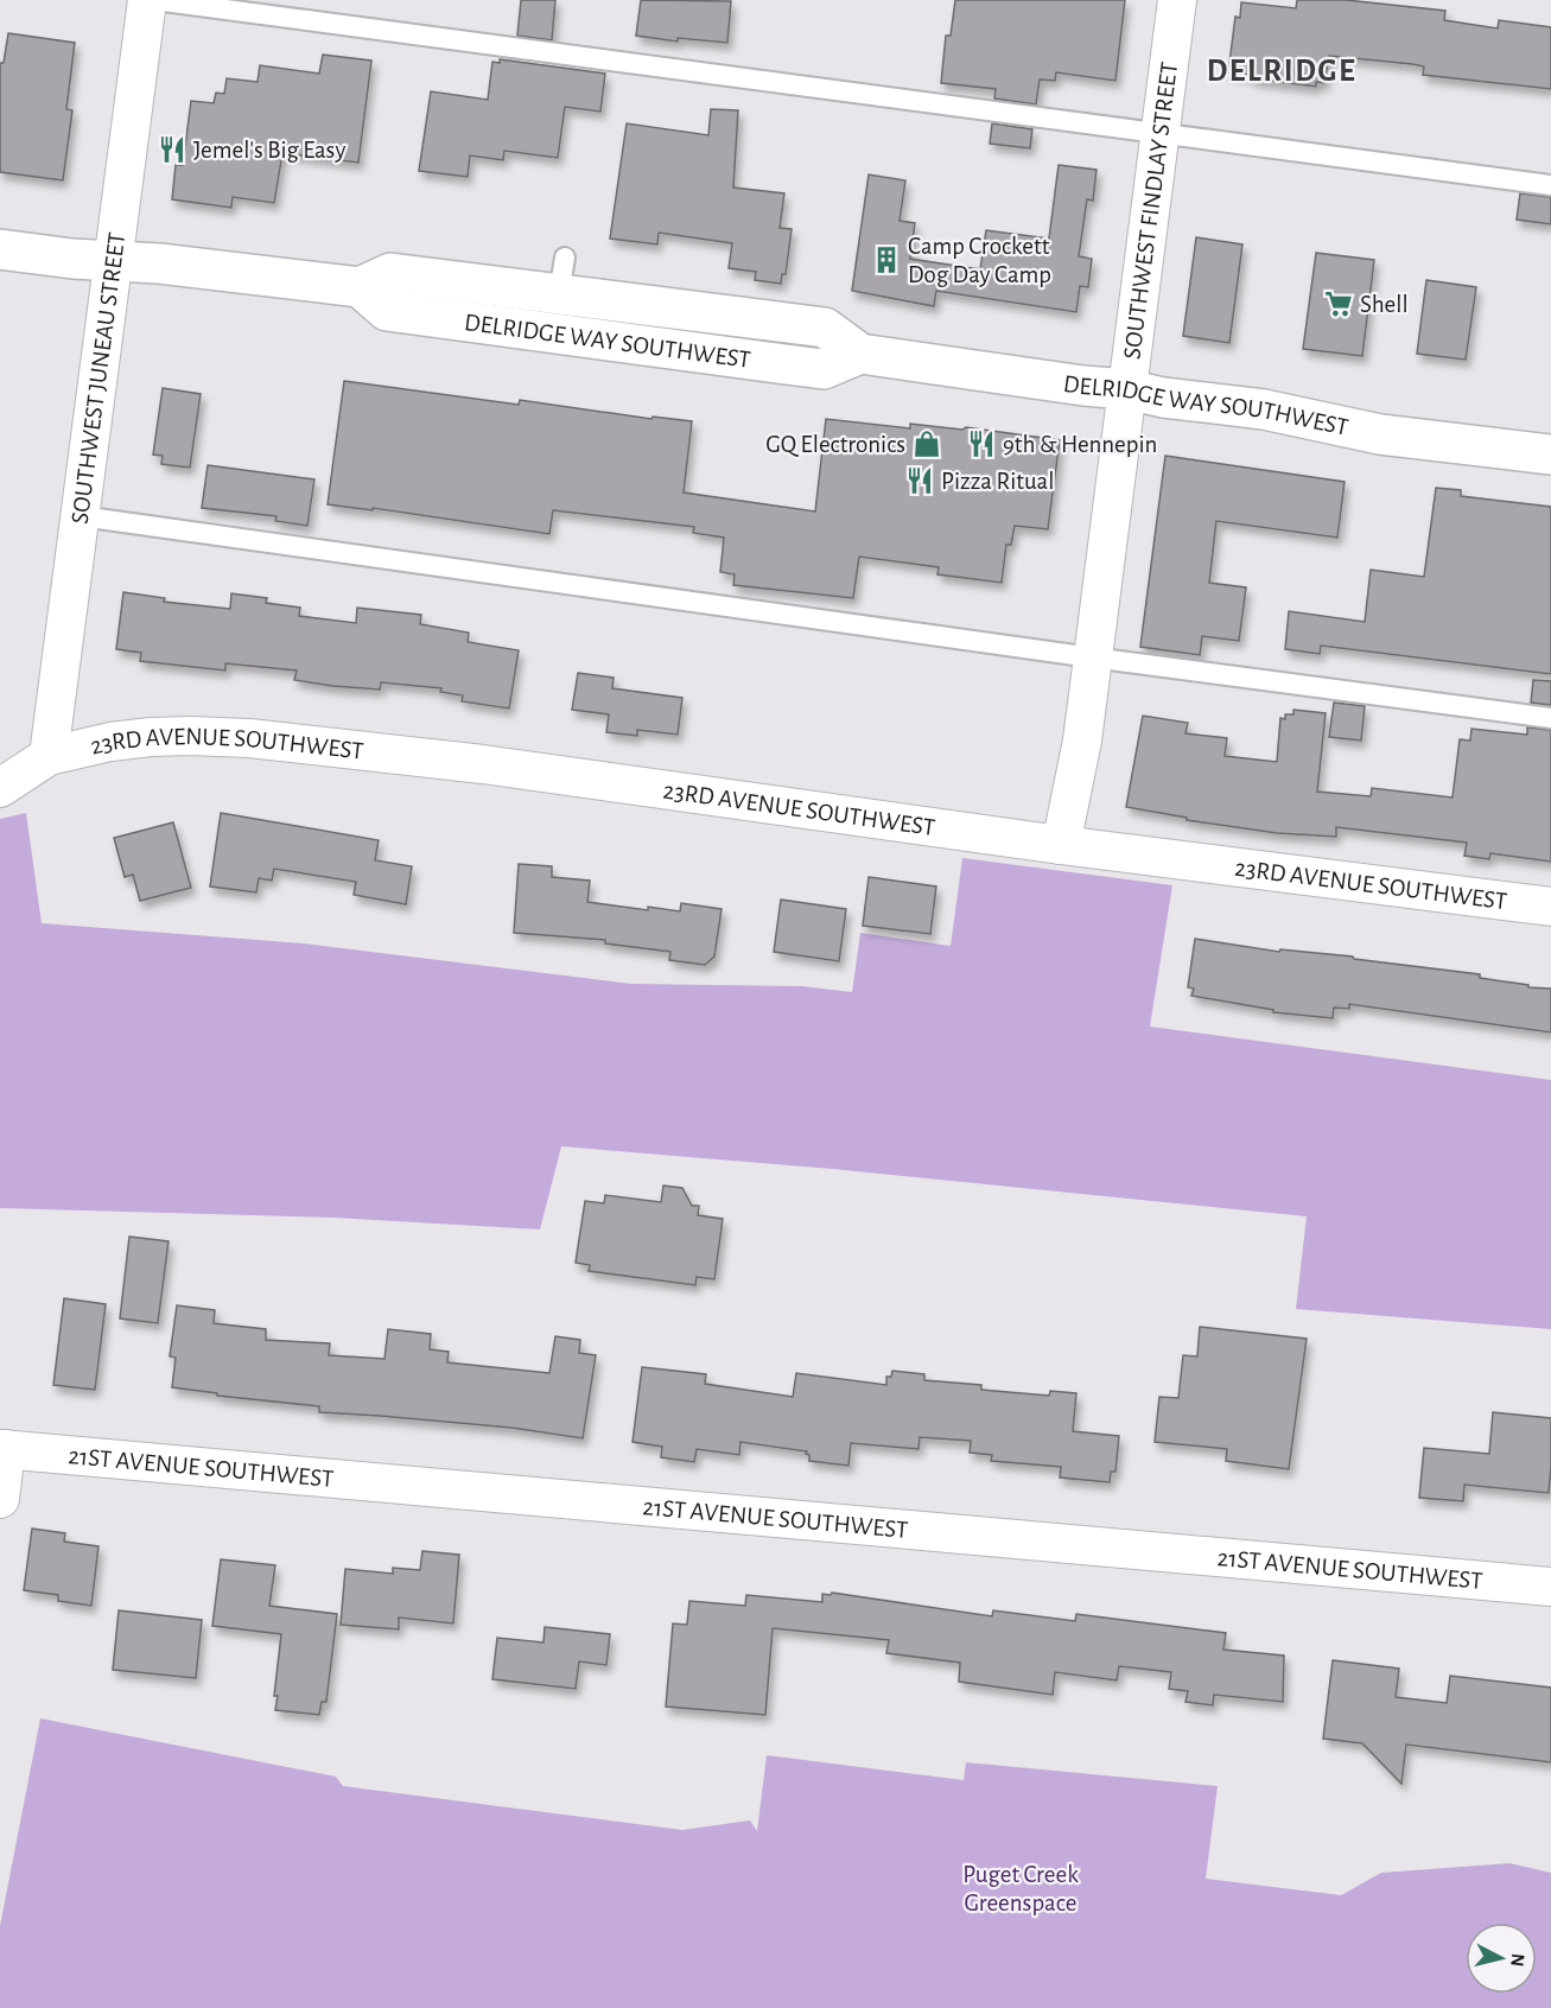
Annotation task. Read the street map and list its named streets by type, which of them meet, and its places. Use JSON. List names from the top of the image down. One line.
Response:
{"streets":{"main road":["DELRIDGE WAY SOUTHWEST"],"street":["SOUTHWEST FINDLAY STREET","SOUTHWEST JUNEAU STREET","23RD AVENUE SOUTHWEST","21ST AVENUE SOUTHWEST"]},"crossings":[["SOUTHWEST FINDLAY STREET","DELRIDGE WAY SOUTHWEST"],["SOUTHWEST FINDLAY STREET","23RD AVENUE SOUTHWEST"],["DELRIDGE WAY SOUTHWEST","SOUTHWEST JUNEAU STREET"],["SOUTHWEST JUNEAU STREET","23RD AVENUE SOUTHWEST"]],"districts":["DELRIDGE"],"parks":["Puget Creek Greenspace"],"places":{"restaurant":["Jemel's Big Easy","9th & Hennepin","Pizza Ritual"],"building":["Camp Crockett Dog Day Camp"],"supermarket":["Shell"],"shop":["GQ Electronics"]},"north":"right"}
